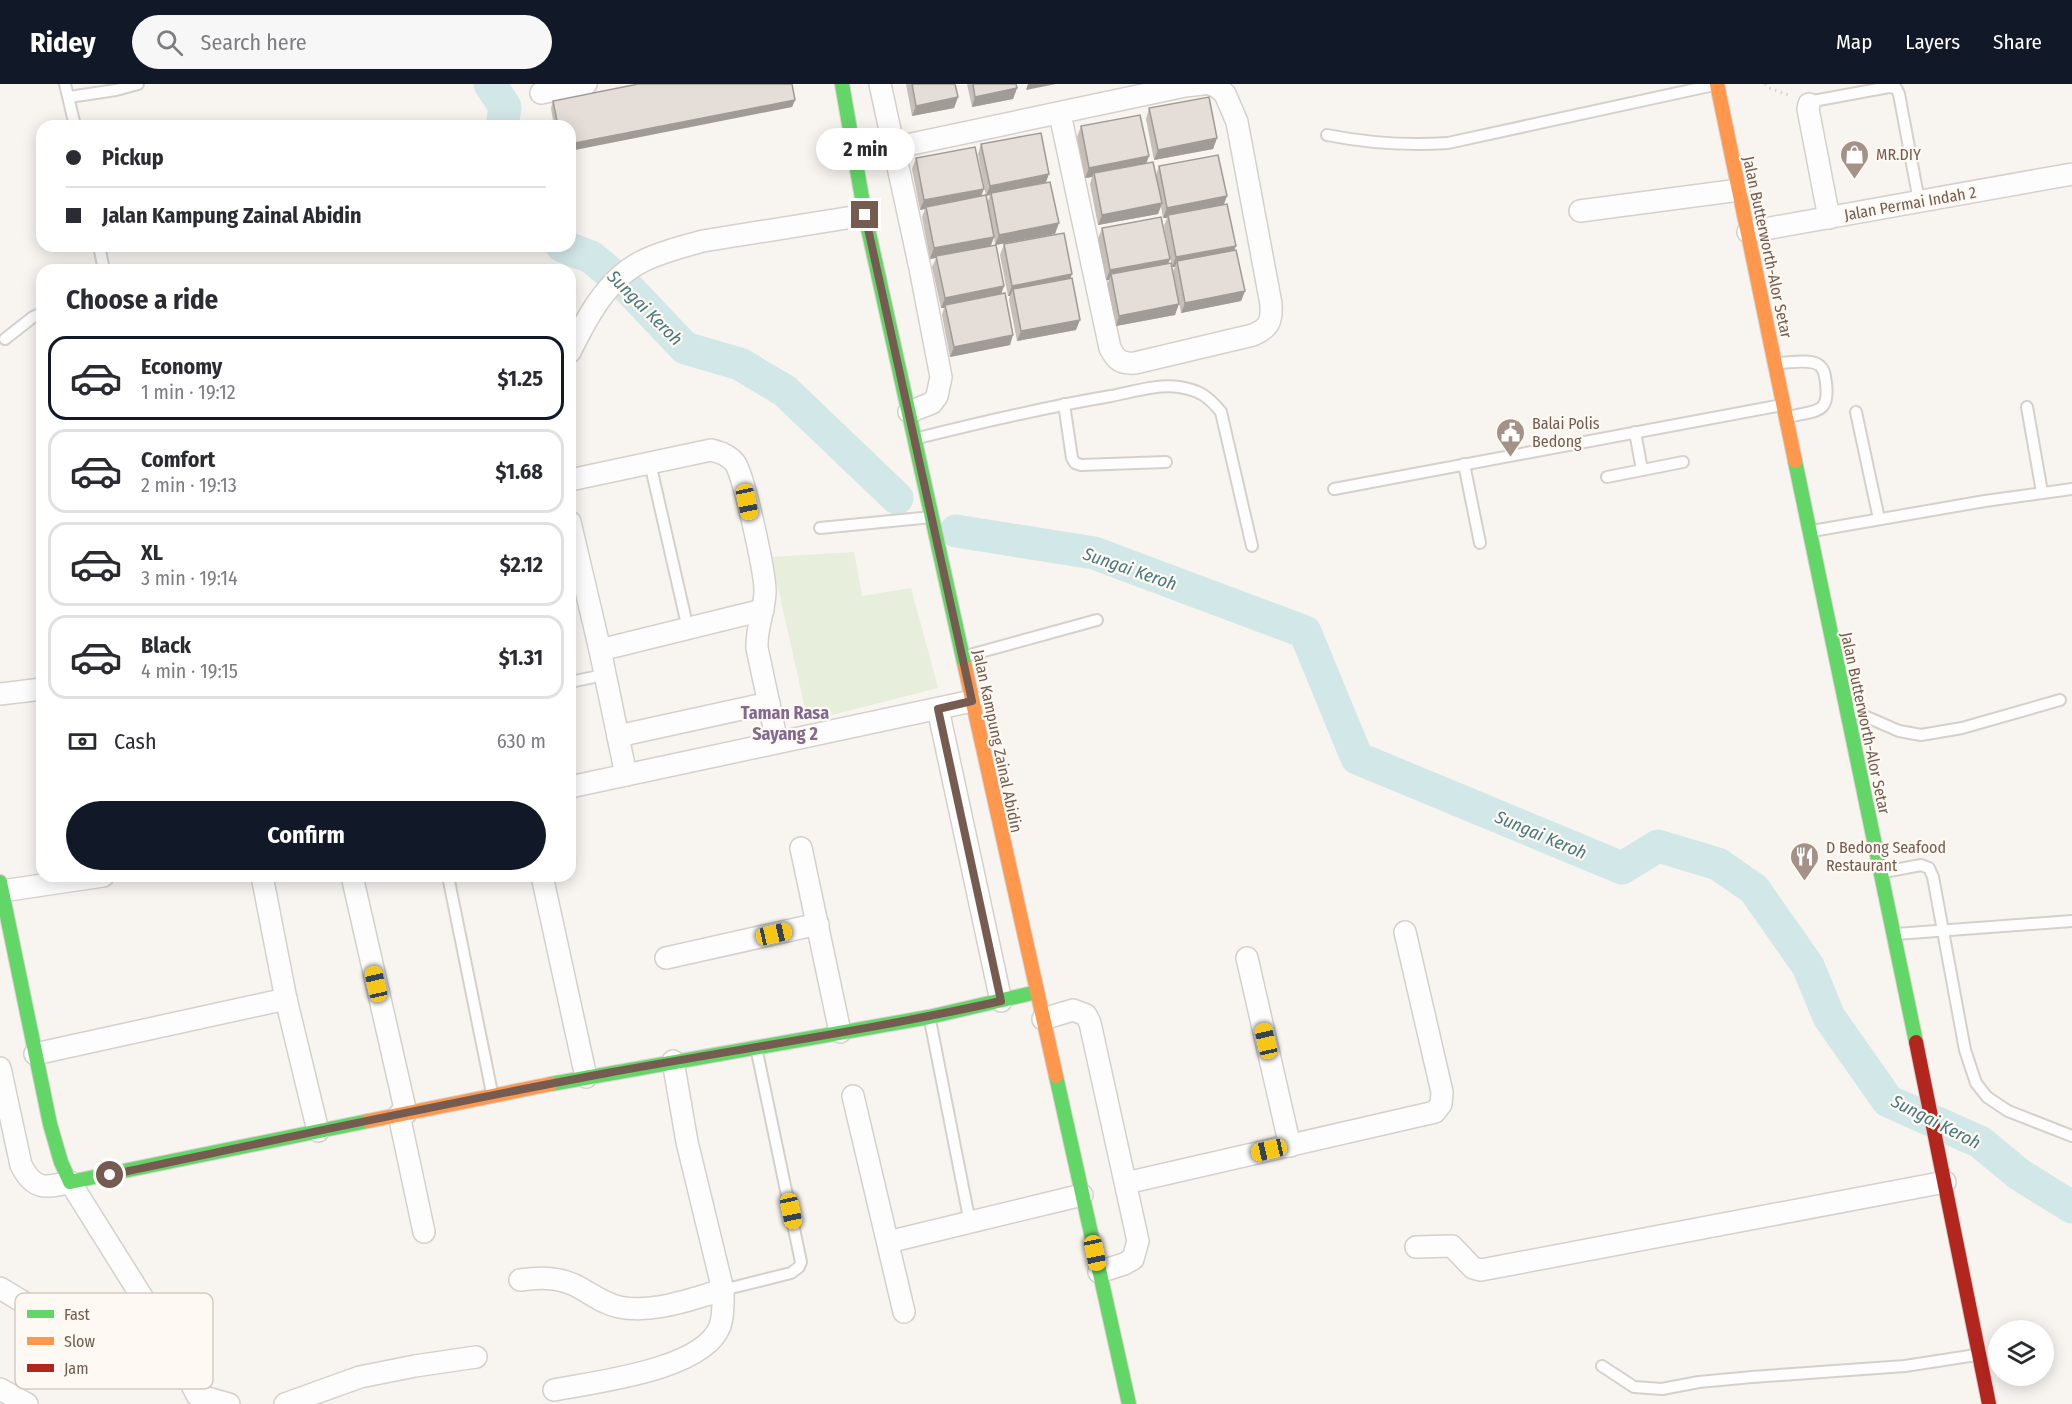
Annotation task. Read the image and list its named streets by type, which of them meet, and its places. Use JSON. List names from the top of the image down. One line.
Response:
{"streets":{"street":["Jalan Permai Indah 2","Jalan Butterworth-Alor Setar","Jalan Kampung Zainal Abidin"]},"crossings":[["Jalan Permai Indah 2","Jalan Butterworth-Alor Setar"]],"districts":["Taman Rasa Sayang 2"],"water":["Sungai Keroh"],"places":{"shop":["MR.DIY"],"public building":["Balai Polis Bedong"],"restaurant":["D Bedong Seafood Restaurant"]},"legend":["Fast","Slow","Jam"],"page":{"header":"Ridey","search":"Search here","nav":["Map","Layers","Share"],"banner":["Pickup","Jalan Kampung Zainal Abidin"],"bubble":"2 min","heading":"Choose a ride","list":[{"name":"Economy","note":"1 min · 19:12","value":"$1.25"},{"name":"Comfort","note":"2 min · 19:13","value":"$1.68"},{"name":"XL","note":"3 min · 19:14","value":"$2.12"},{"name":"Black","note":"4 min · 19:15","value":"$1.31"}],"pay":["Cash","630 m"],"buttons":"Confirm"}}
